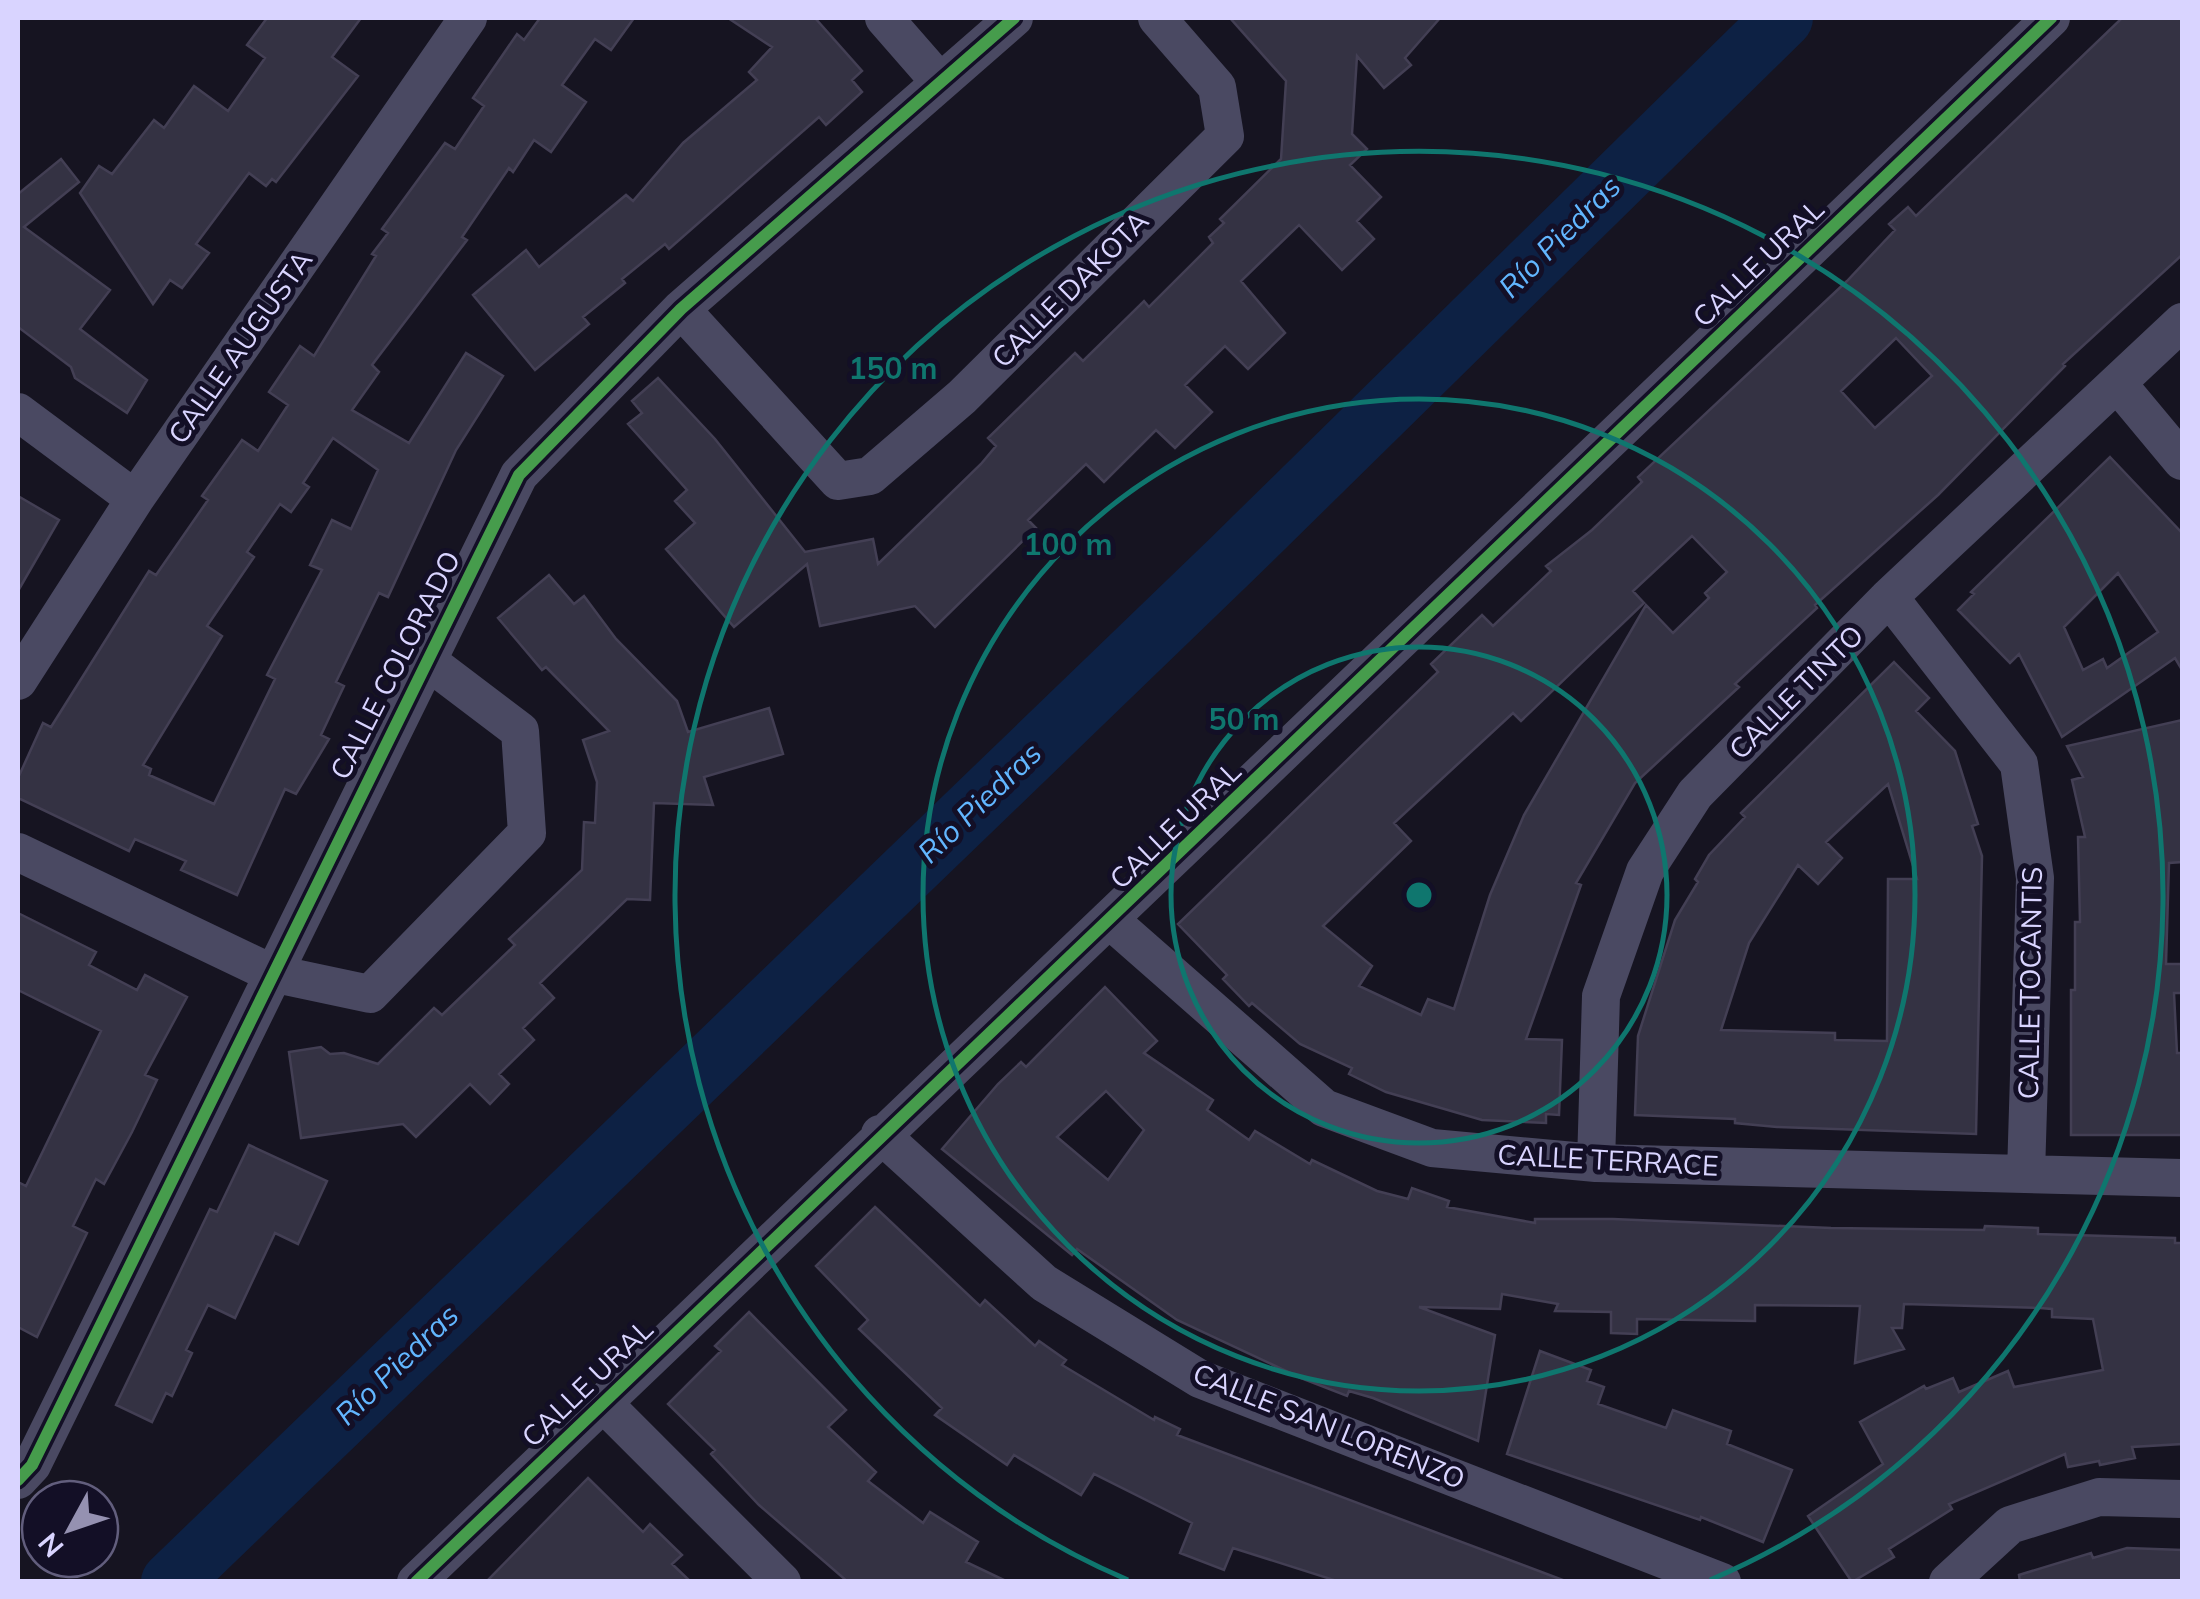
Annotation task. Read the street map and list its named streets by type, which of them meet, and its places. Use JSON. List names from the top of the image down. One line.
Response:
{"streets":{"street":["CALLE URAL","CALLE DAKOTA","CALLE AUGUSTA","CALLE COLORADO","CALLE TINTO","CALLE TOCANTIS","CALLE TERRACE","CALLE SAN LORENZO"]},"crossings":[["CALLE URAL","CALLE TERRACE"],["CALLE URAL","CALLE SAN LORENZO"],["CALLE DAKOTA","CALLE COLORADO"],["CALLE TINTO","CALLE TOCANTIS"],["CALLE TINTO","CALLE TERRACE"],["CALLE TOCANTIS","CALLE TERRACE"]],"water":["Río Piedras"],"north":"bottom left","rings":["150 m","100 m","50 m"]}
